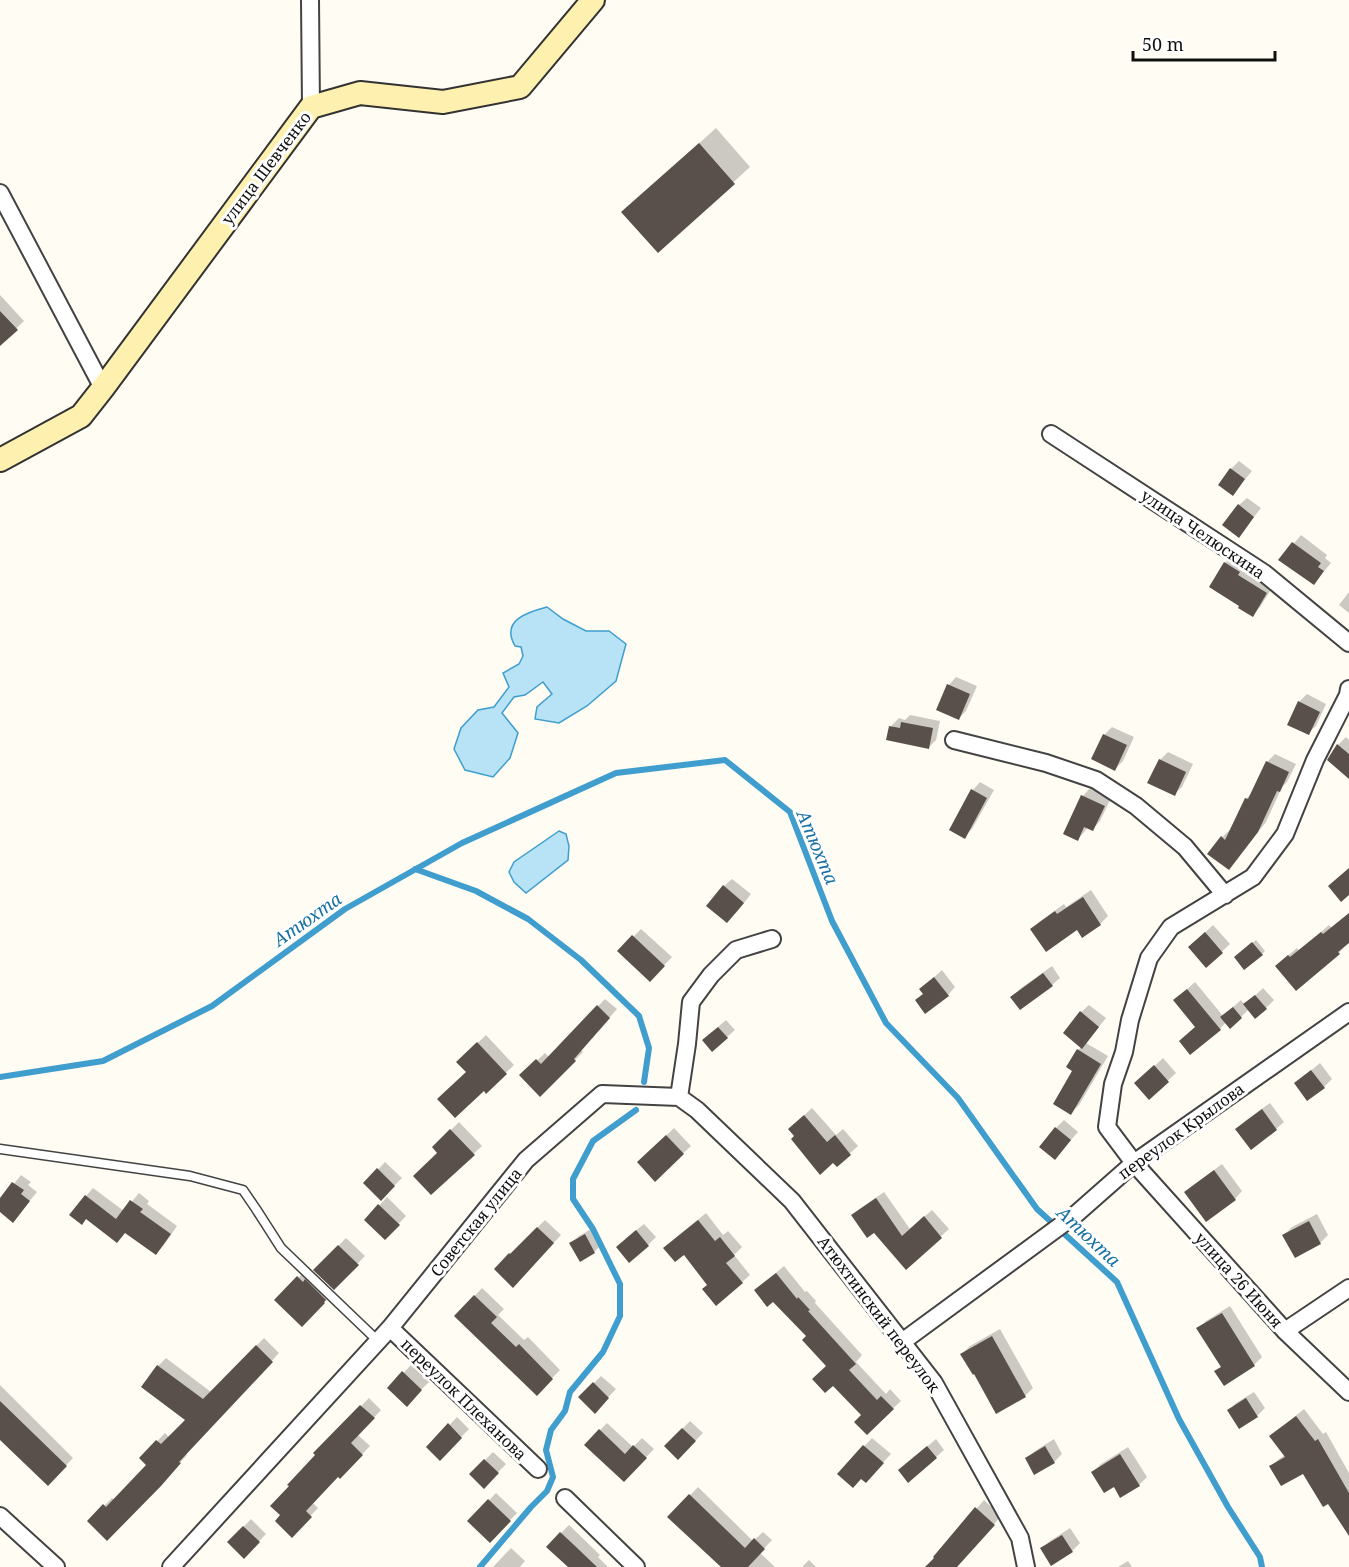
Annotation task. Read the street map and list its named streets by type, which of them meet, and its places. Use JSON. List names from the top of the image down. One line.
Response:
{"streets":{"street":["улица Шевченко","улица Челюскина","переулок Крылова","Советская улица","улица 26 Июня","Атюхтинский переулок","переулок Плеханова"]},"crossings":[["переулок Крылова","улица 26 Июня"],["переулок Крылова","Атюхтинский переулок"],["Советская улица","Атюхтинский переулок"],["Советская улица","переулок Плеханова"]],"water":["Атюхта"],"scale_bar":"50 m"}
